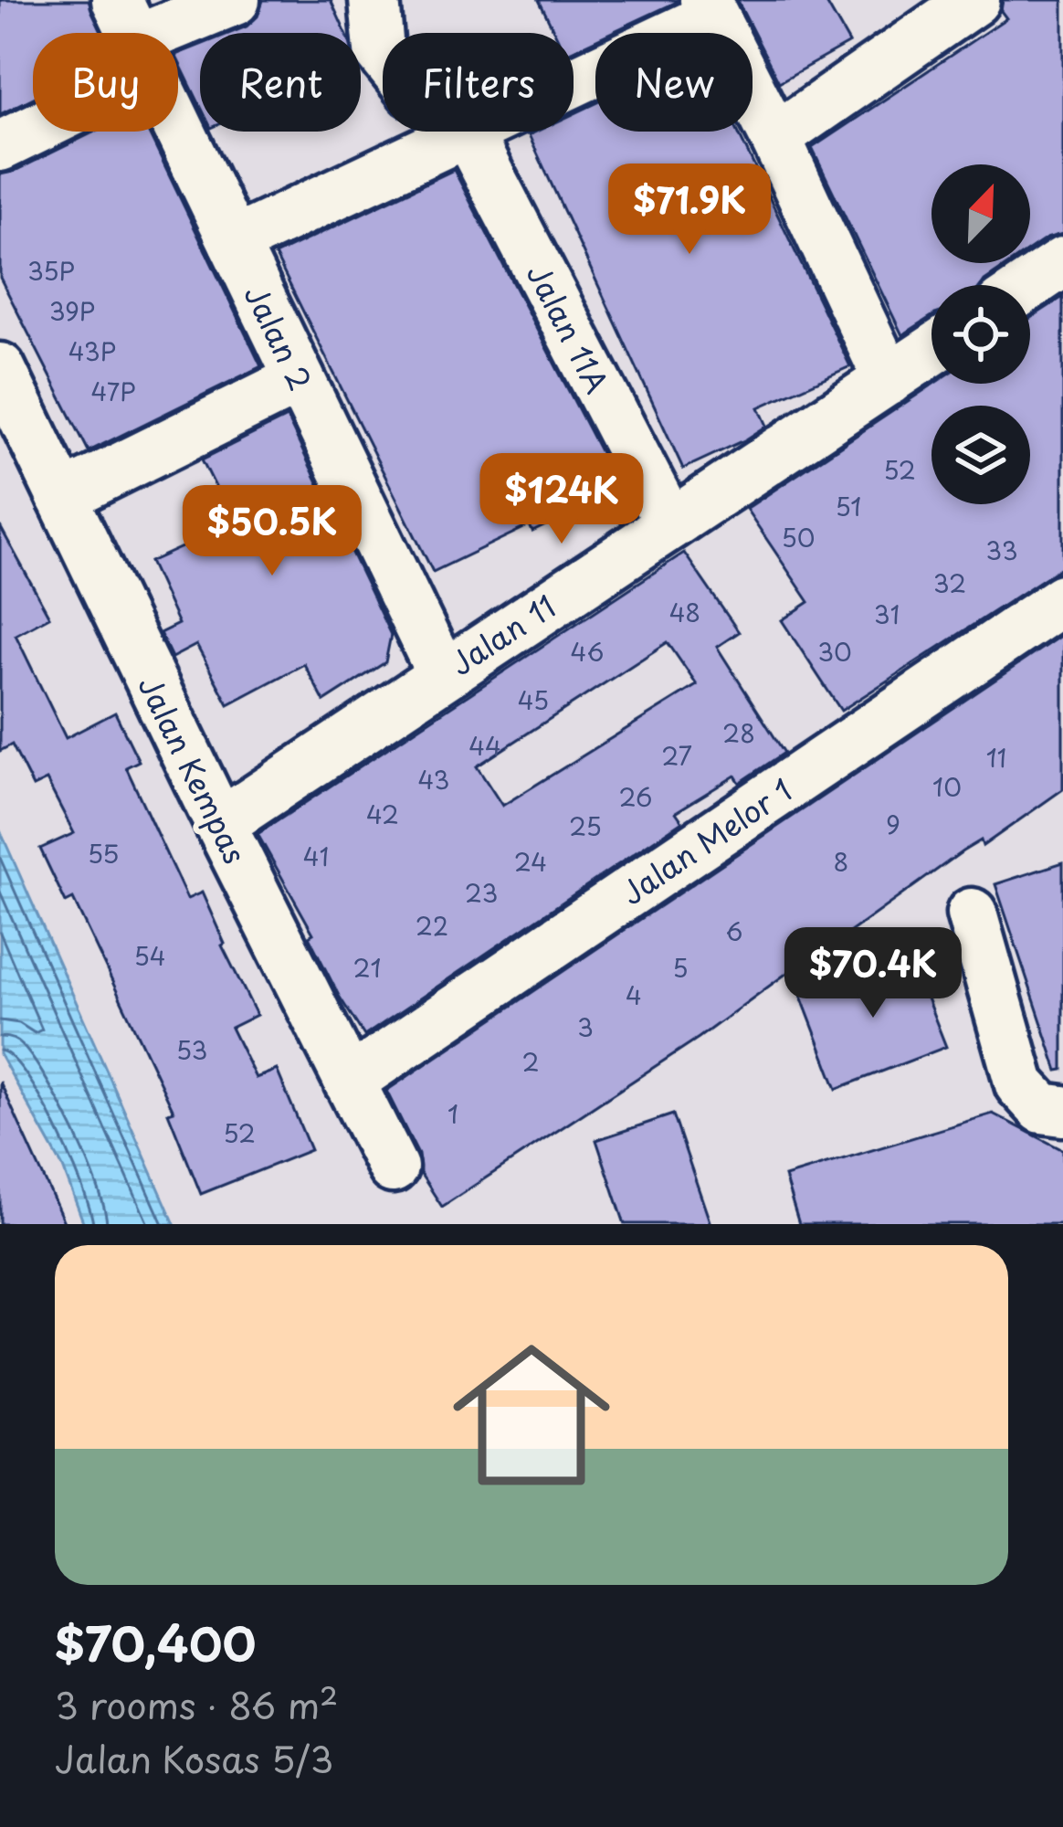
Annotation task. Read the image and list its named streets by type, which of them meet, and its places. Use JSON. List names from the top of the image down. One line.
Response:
{"streets":{"street":["Jalan 11A","Jalan 2","Jalan 11","Jalan Kempas","Jalan Melor 1"]},"crossings":[["Jalan 11A","Jalan 11"],["Jalan 2","Jalan 11"],["Jalan 11","Jalan Kempas"],["Jalan Kempas","Jalan Melor 1"]],"house_numbers":["35P","39P","43P","47P","52","51","50","33","32","48","31","46","30","45","28","44","27","11","43","10","26","42","9","25","55","41","24","8","23","22","6","54","21","5","4","3","53","2","1","52"],"north":"top right","page":{"chip":["Buy","Rent","Filters","New"],"price":["$71.9K","$124K","$50.5K","$70.4K"],"list":[{"name":"$70,400","note":"3 rooms · 86 m² · Jalan Kosas 5/3"}]}}
